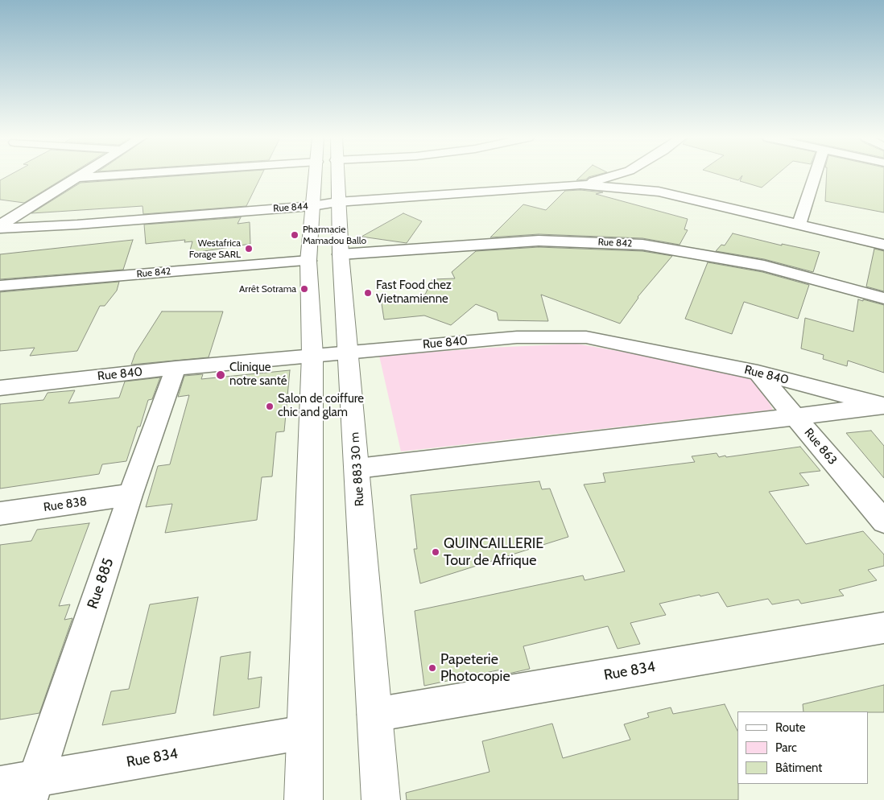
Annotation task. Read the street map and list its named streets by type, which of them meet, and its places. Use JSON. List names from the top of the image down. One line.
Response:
{"streets":{"main road":["Rue 883 30 m"],"street":["Rue 844","Rue 842","Rue 840","Rue 863","Rue 838","Rue 885","Rue 834"]},"crossings":[["Rue 844","Rue 883 30 m"],["Rue 842","Rue 883 30 m"],["Rue 840","Rue 863"],["Rue 840","Rue 883 30 m"],["Rue 840","Rue 885"],["Rue 883 30 m","Rue 834"],["Rue 838","Rue 885"],["Rue 885","Rue 834"]],"places":["Pharmacie Mamadou Ballo","Westafrica Forage SARL","Arrêt Sotrama","Fast Food chez Vietnamienne","Clinique notre santé","Salon de coiffure chic and glam","QUINCAILLERIE Tour de Afrique","Papeterie Photocopie"],"legend":["Route","Parc","Bâtiment"]}
